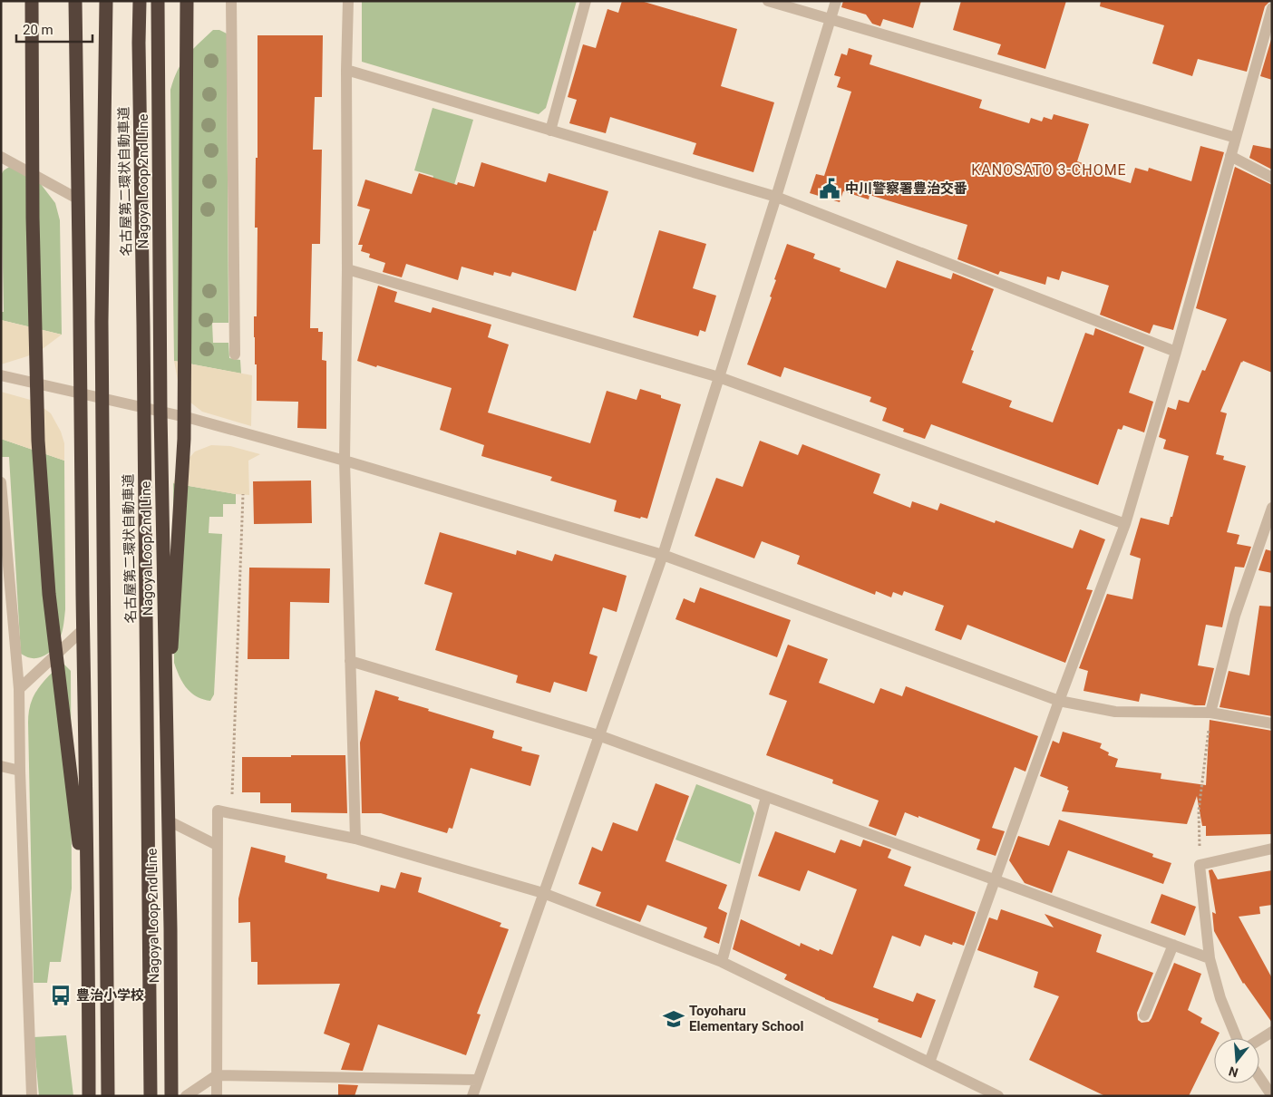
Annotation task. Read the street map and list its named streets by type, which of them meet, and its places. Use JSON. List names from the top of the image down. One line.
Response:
{"streets":{"highway":["名古屋第二環状自動車道","Nagoya Loop 2nd Line"]},"districts":["KANOSATO 3-CHOME"],"places":{"public building":["中川警察署豊治交番"],"bus stop":["豊治小学校"],"school or university":["Toyoharu Elementary School"]},"scale_bar":"20 m","north":"bottom"}
